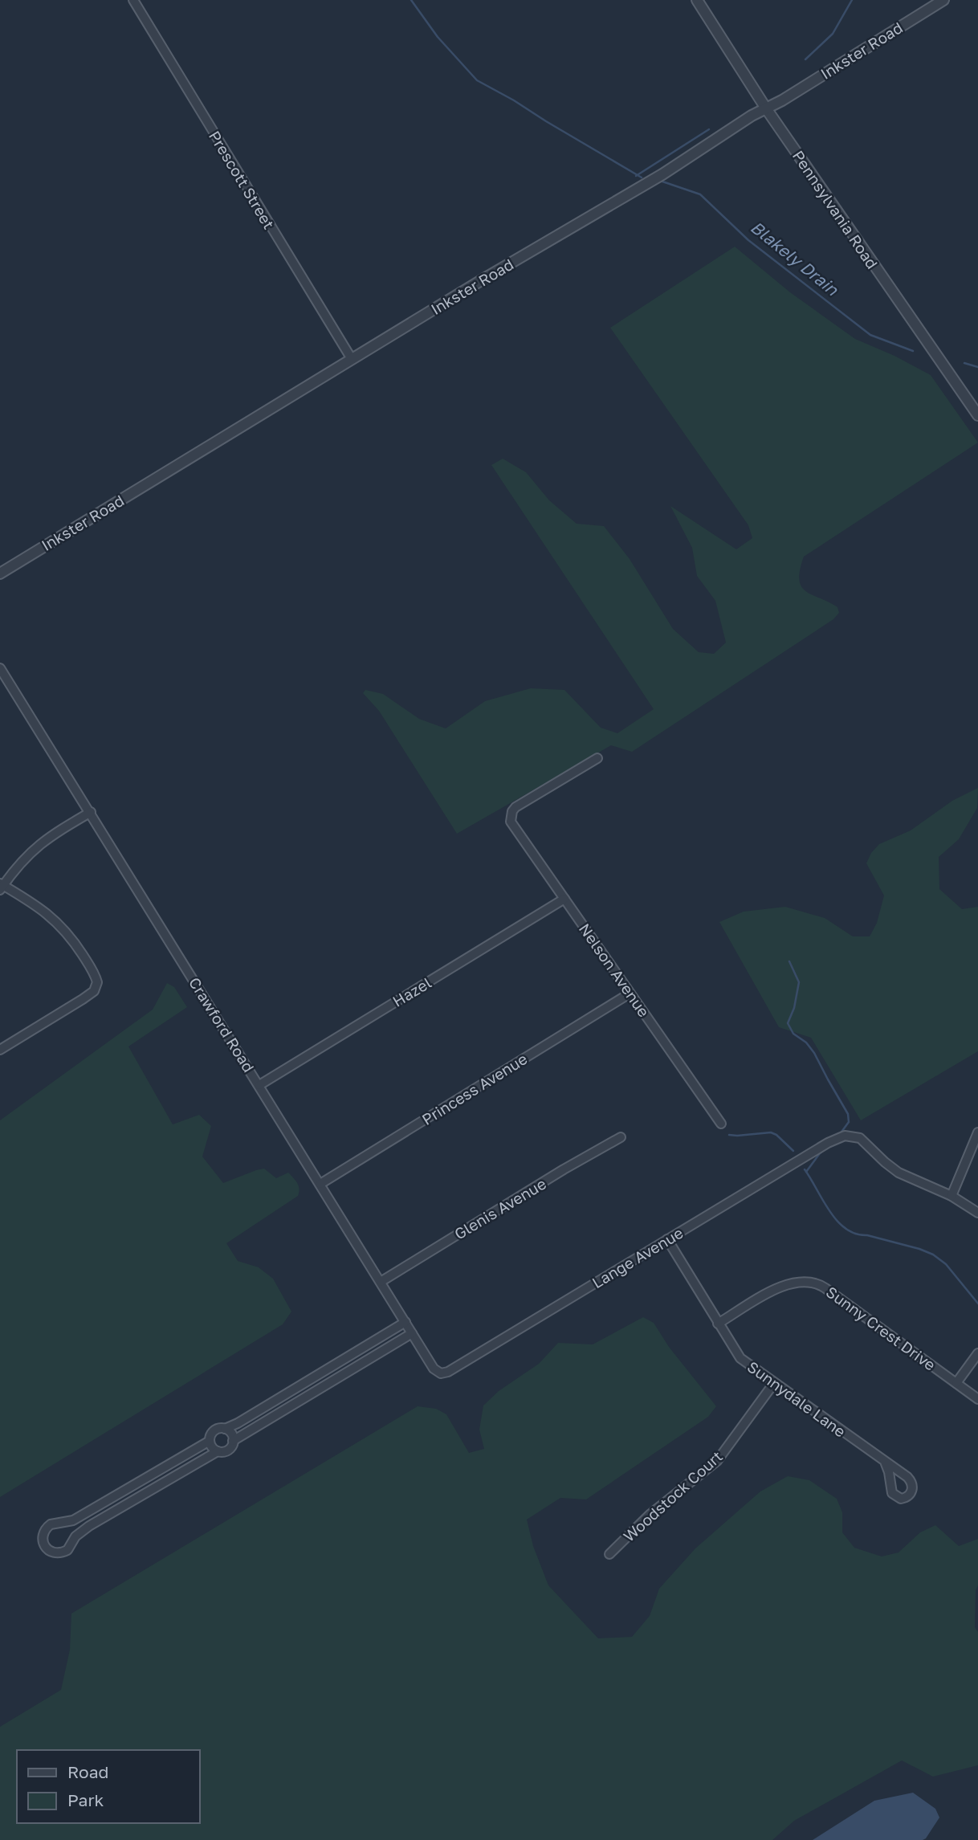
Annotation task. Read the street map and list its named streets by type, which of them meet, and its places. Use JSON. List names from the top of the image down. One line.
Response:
{"streets":{"street":["Inkster Road","Prescott Street","Pennsylvania Road","Nelson Avenue","Hazel","Crawford Road","Princess Avenue","Glenis Avenue","Lange Avenue","Sunny Crest Drive","Sunnydale Lane","Woodstock Court"]},"crossings":[["Inkster Road","Prescott Street"],["Inkster Road","Pennsylvania Road"],["Nelson Avenue","Hazel"],["Nelson Avenue","Princess Avenue"],["Hazel","Crawford Road"],["Crawford Road","Princess Avenue"],["Crawford Road","Glenis Avenue"],["Crawford Road","Lange Avenue"],["Lange Avenue","Sunnydale Lane"],["Sunny Crest Drive","Sunnydale Lane"],["Sunnydale Lane","Woodstock Court"]],"water":["Blakely Drain"],"legend":["Road","Park"]}
